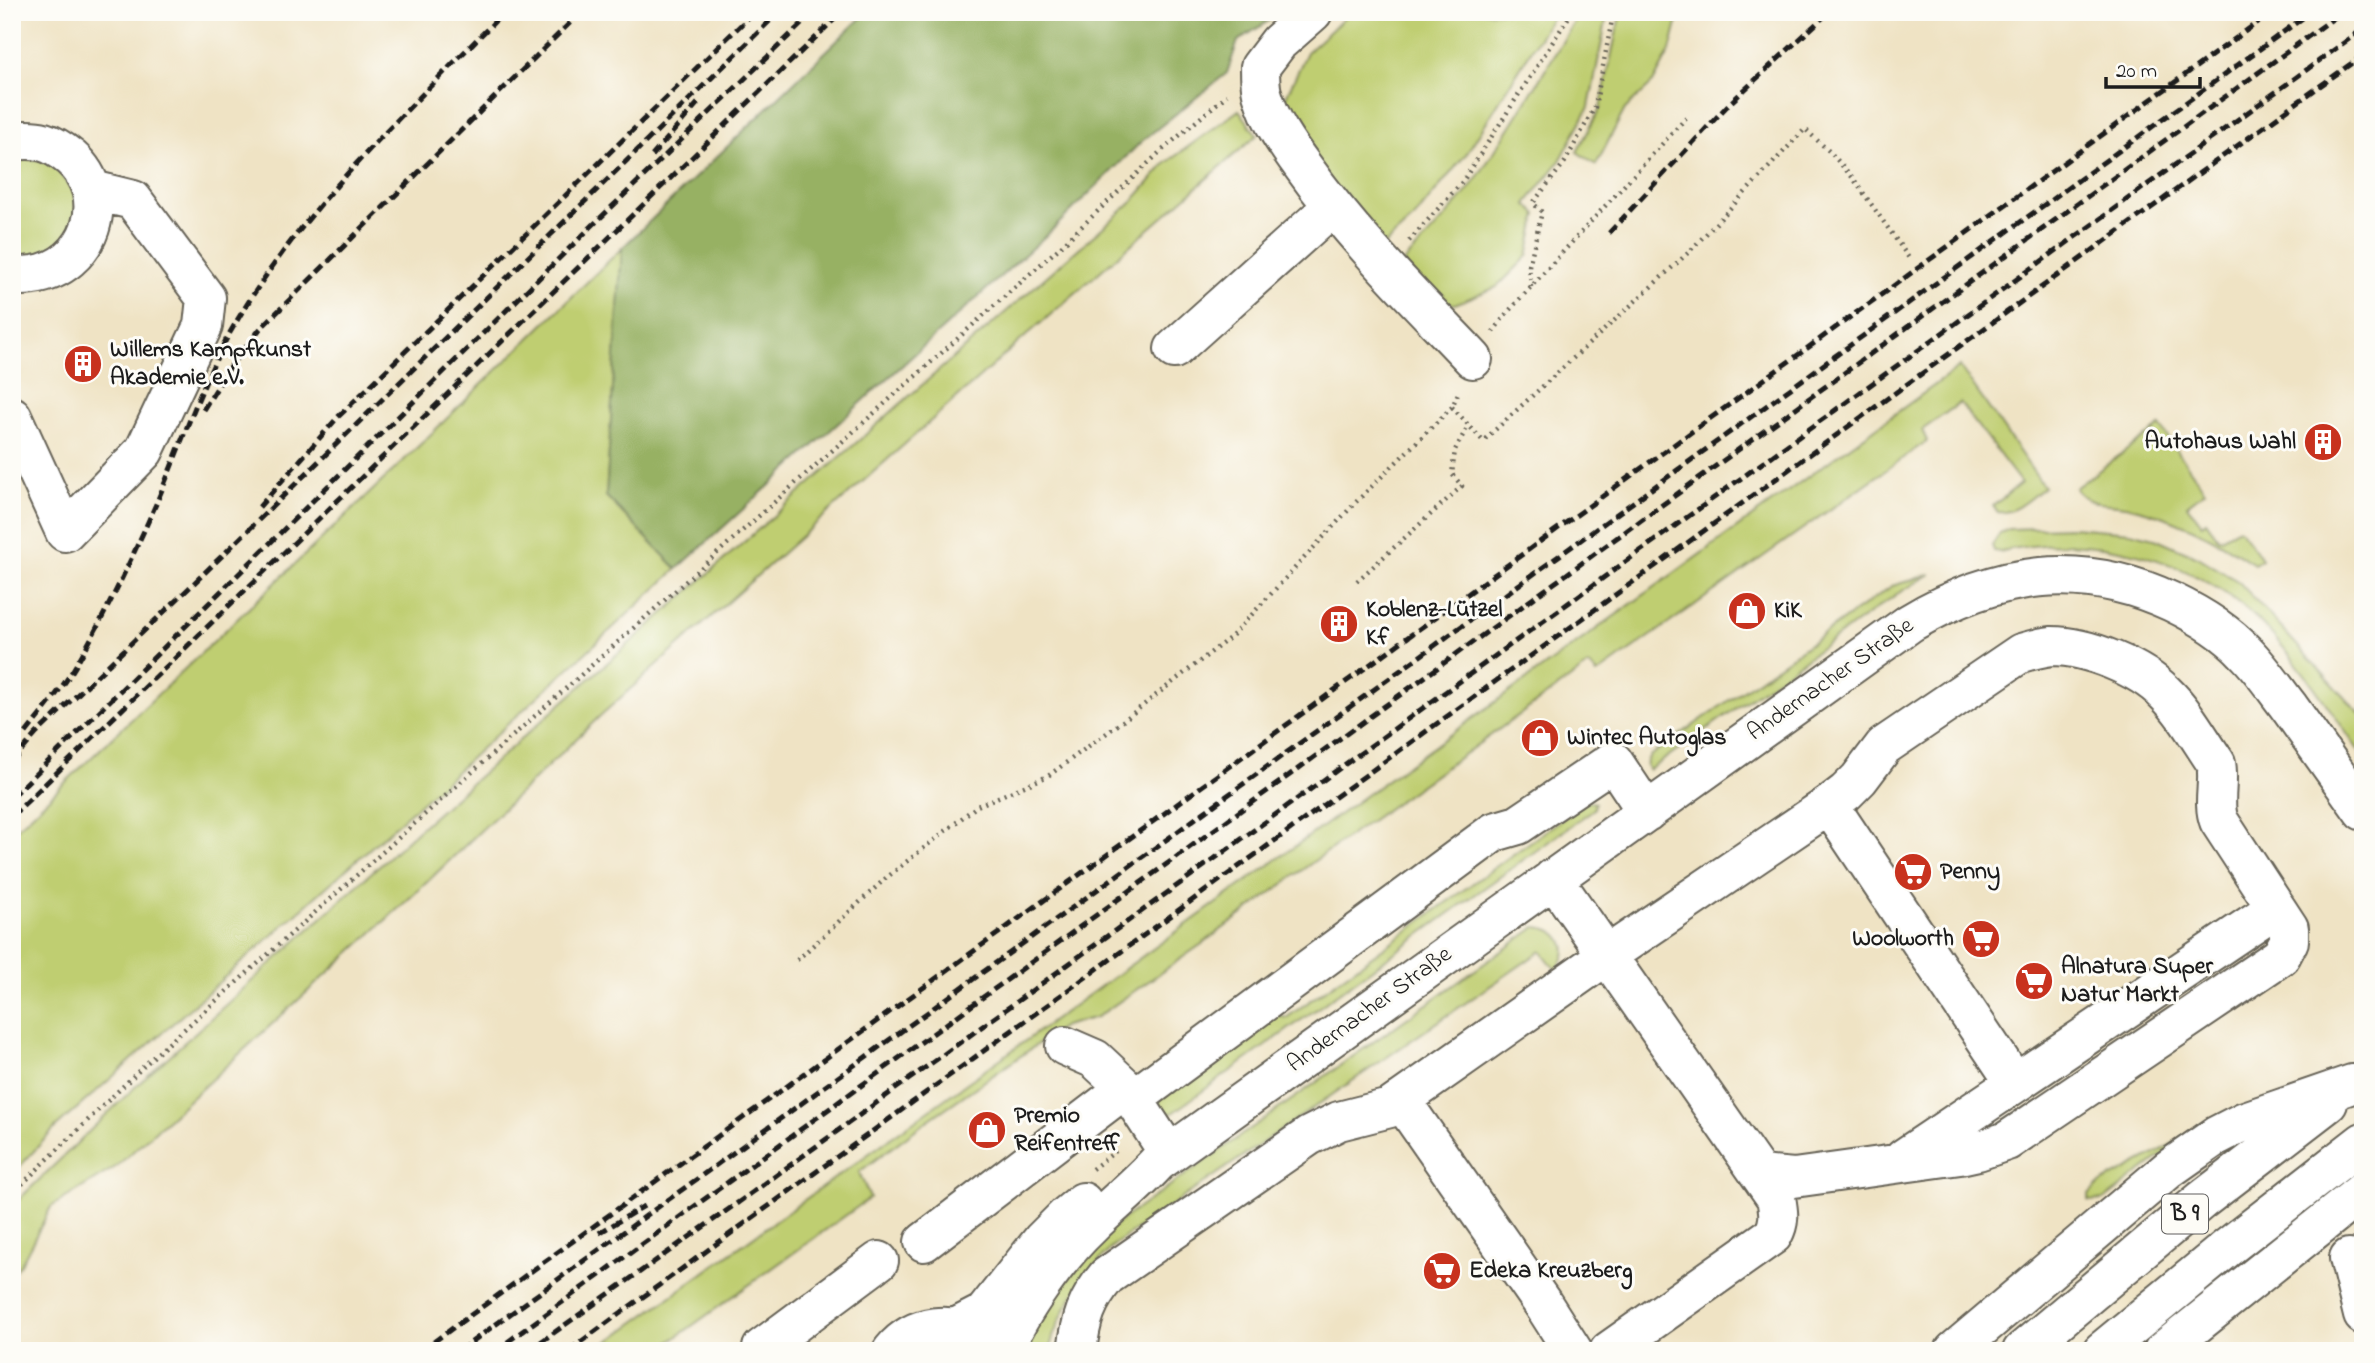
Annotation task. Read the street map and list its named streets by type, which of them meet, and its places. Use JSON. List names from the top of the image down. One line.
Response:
{"streets":{"main road":["Andernacher Straße","B 9"]},"places":{"building":["Willems Kampfkunst Akademie e.V.","Autohaus Wahl","Koblenz-Lützel Kf"],"shop":["KiK","Wintec Autoglas","Premio Reifentreff"],"supermarket":["Penny","Woolworth","Alnatura Super Natur Markt","Edeka Kreuzberg"]},"scale_bar":"20 m"}
